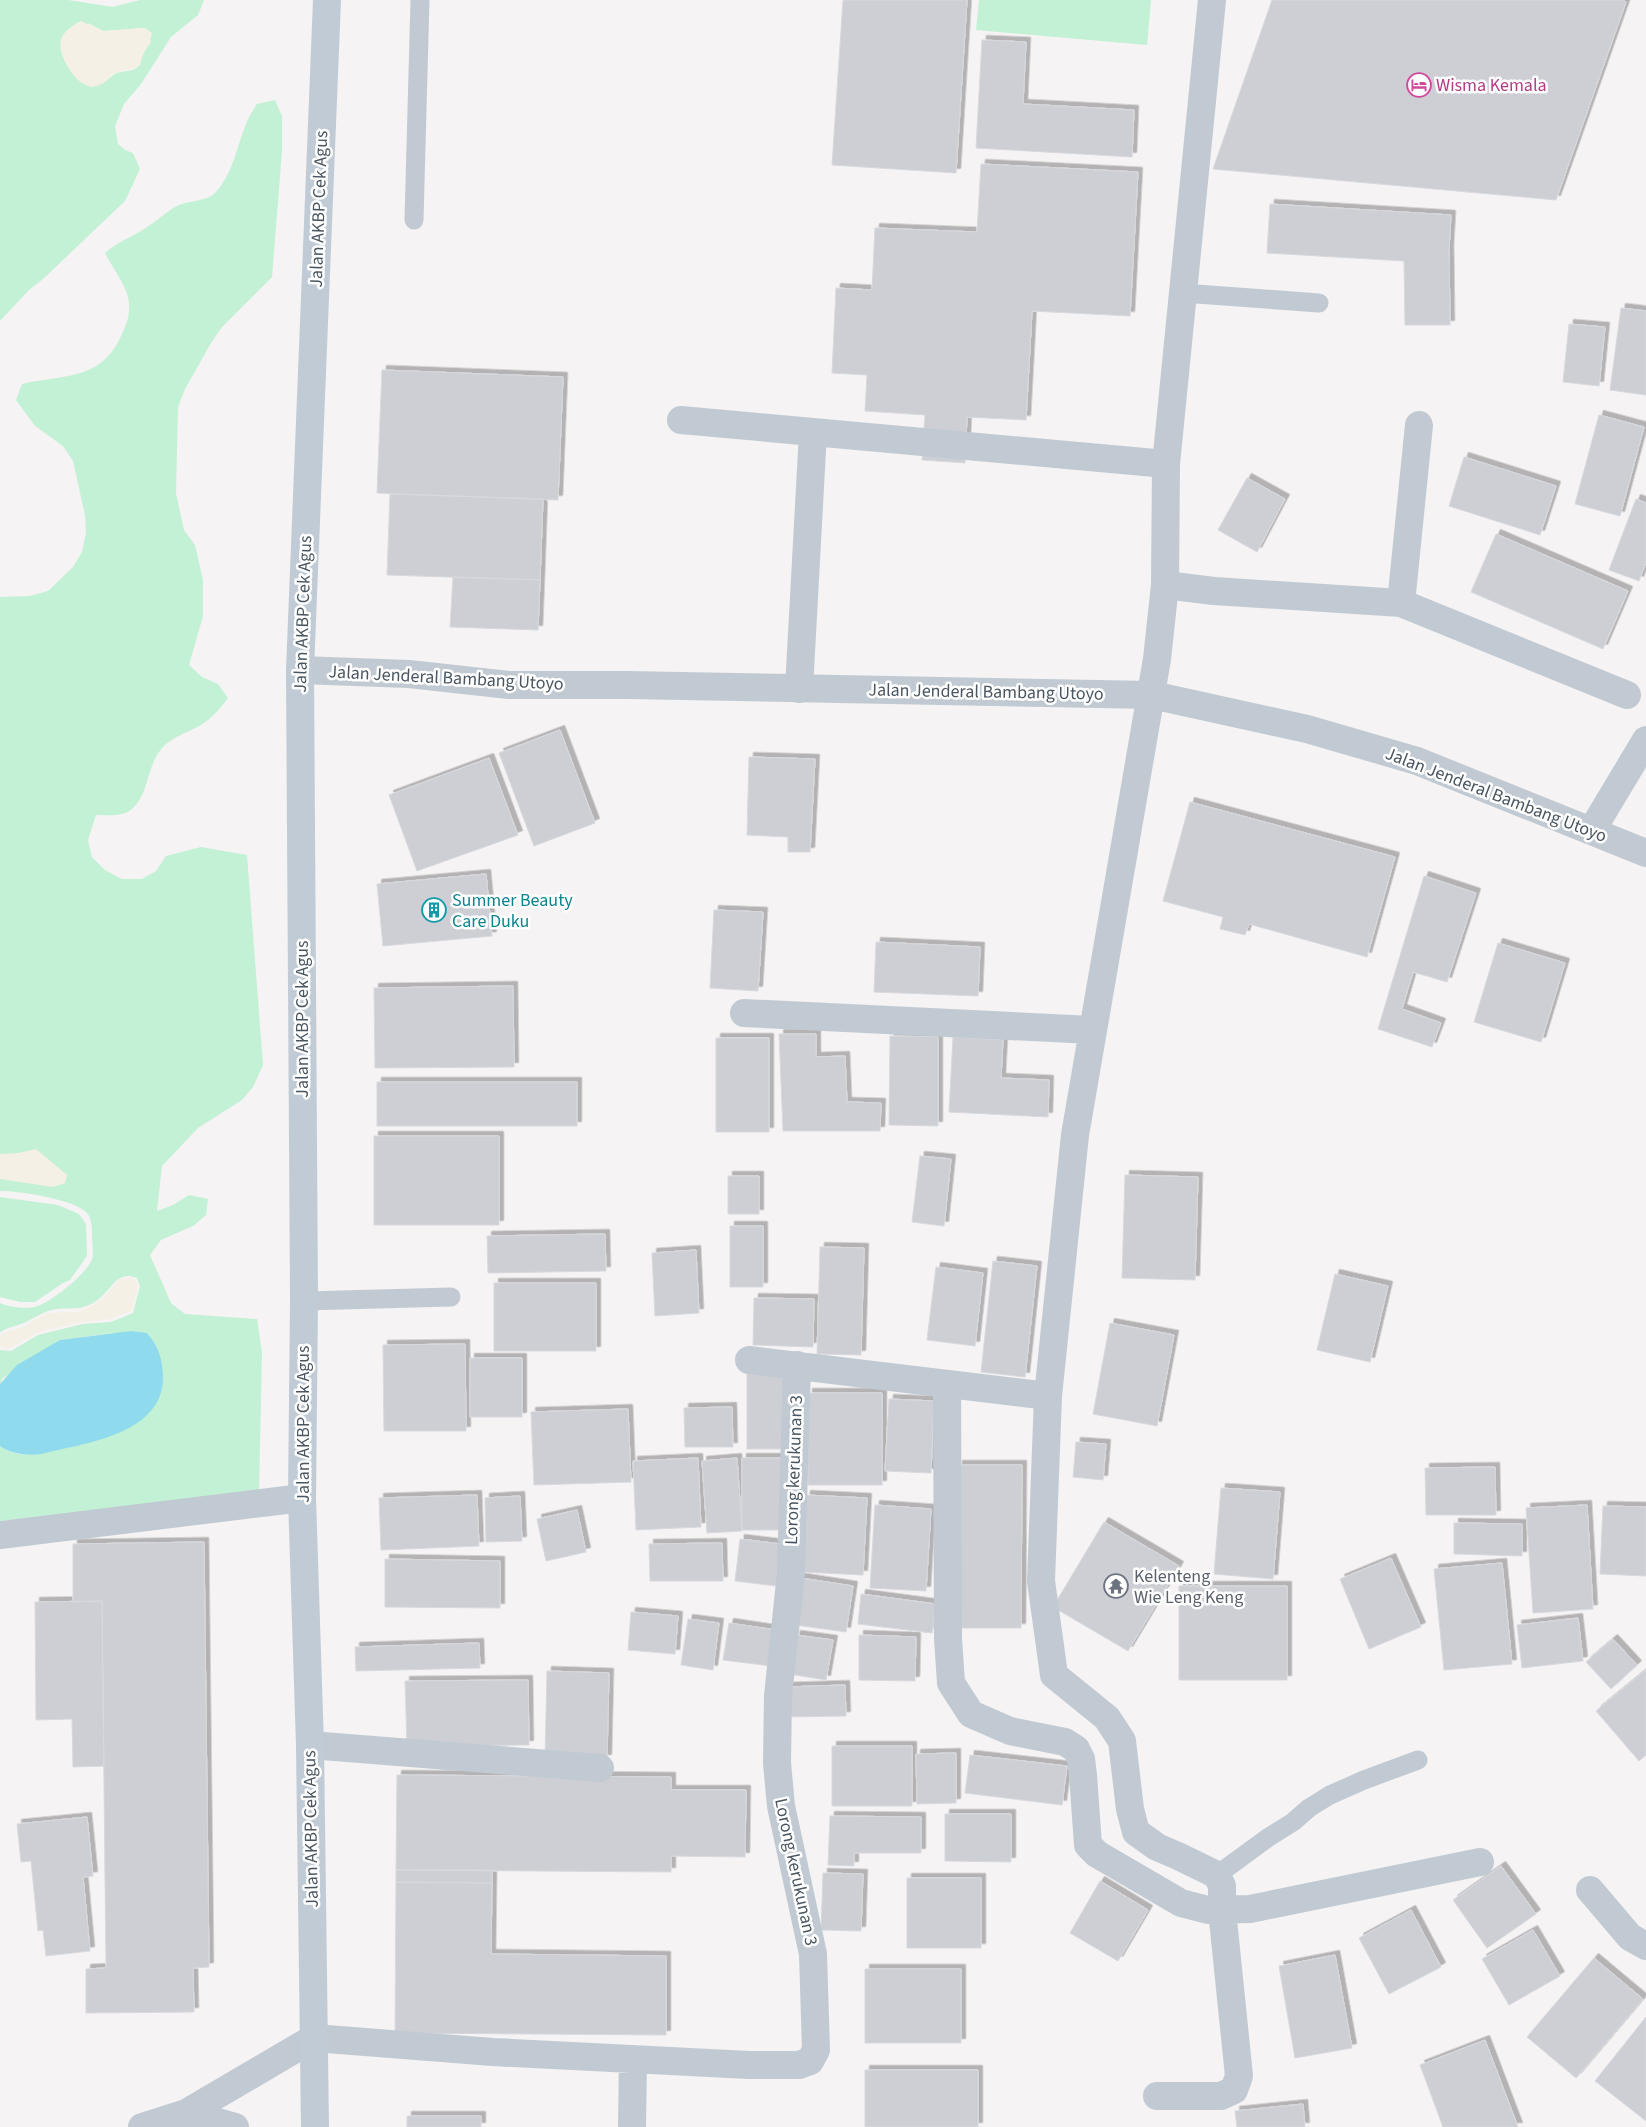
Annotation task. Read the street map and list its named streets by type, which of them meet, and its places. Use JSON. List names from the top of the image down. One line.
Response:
{"streets":{"main road":["Jalan AKBP Cek Agus"],"street":["Jalan Jenderal Bambang Utoyo","Lorong kerukunan 3"]},"crossings":[["Jalan AKBP Cek Agus","Jalan Jenderal Bambang Utoyo"],["Jalan AKBP Cek Agus","Lorong kerukunan 3"]],"places":{"hotel":["Wisma Kemala"],"building":["Summer Beauty Care Duku"],"temple":["Kelenteng Wie Leng Keng"]}}
